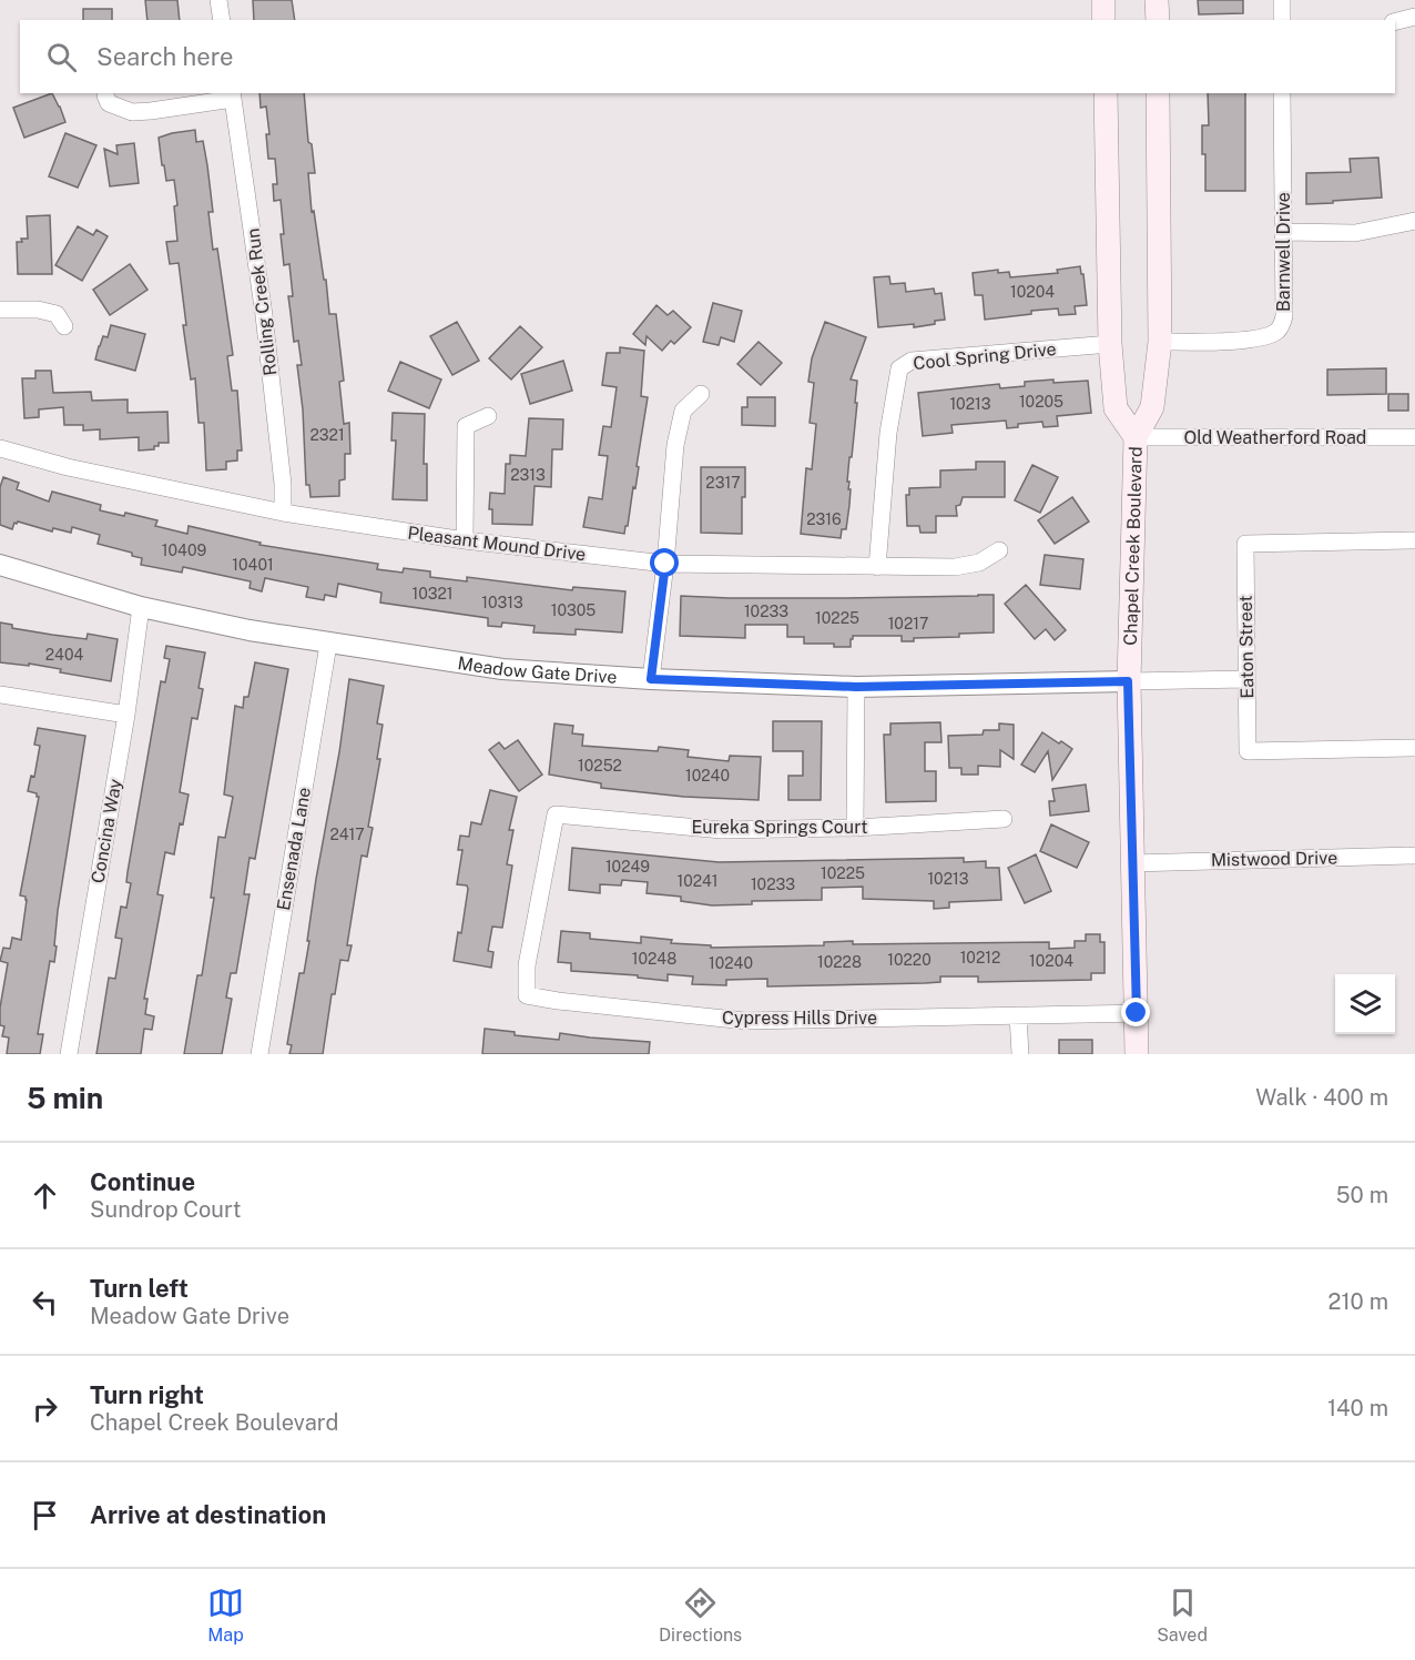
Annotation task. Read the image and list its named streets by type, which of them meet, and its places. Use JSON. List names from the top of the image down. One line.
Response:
{"streets":{"main road":["Chapel Creek Boulevard"],"street":["Barnwell Drive","Rolling Creek Run","Cool Spring Drive","Old Weatherford Road","Pleasant Mound Drive","Eaton Street","Meadow Gate Drive","Eureka Springs Court","Concina Way","Ensenada Lane","Mistwood Drive","Cypress Hills Drive"]},"crossings":[["Barnwell Drive","Chapel Creek Boulevard"],["Rolling Creek Run","Pleasant Mound Drive"],["Cool Spring Drive","Pleasant Mound Drive"],["Cool Spring Drive","Chapel Creek Boulevard"],["Old Weatherford Road","Chapel Creek Boulevard"],["Chapel Creek Boulevard","Meadow Gate Drive"],["Chapel Creek Boulevard","Mistwood Drive"],["Chapel Creek Boulevard","Cypress Hills Drive"],["Eaton Street","Meadow Gate Drive"],["Meadow Gate Drive","Concina Way"],["Meadow Gate Drive","Ensenada Lane"],["Eureka Springs Court","Cypress Hills Drive"]],"house_numbers":["10204","10205","10213","2321","2313","2317","2316","10409","10401","10321","10313","10305","10233","10225","10217","2404","10252","10240","2417","10249","10225","10213","10241","10233","10212","10248","10220","10204","10228","10240"],"page":{"search":"Search here","heading":["5 min","Walk · 400 m"],"list":[["Continue","Sundrop Court","50 m"],["Turn left","Meadow Gate Drive","210 m"],["Turn right","Chapel Creek Boulevard","140 m"],"Arrive at destination"],"nav":["Map","Directions","Saved"]}}
